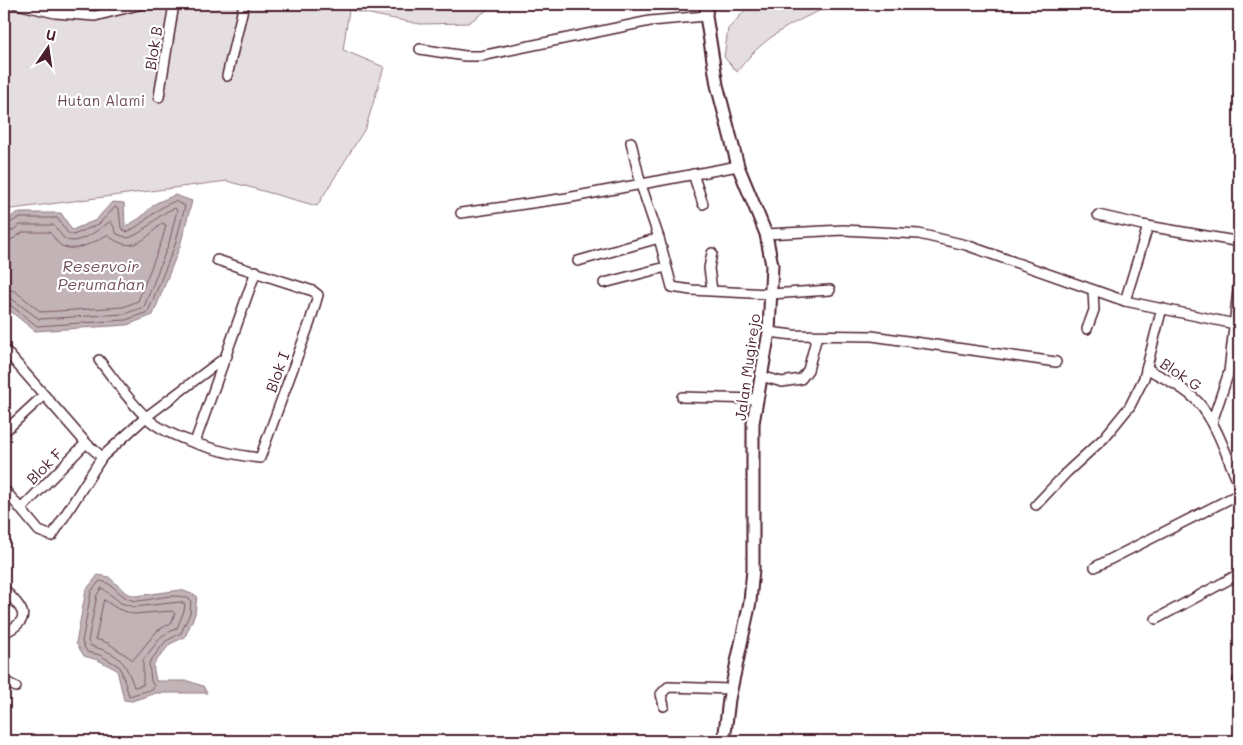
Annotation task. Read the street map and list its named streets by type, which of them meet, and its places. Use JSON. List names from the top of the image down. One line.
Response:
{"streets":{"street":["Blok B","Jalan Mugirejo","Blok I","Blok G","Blok F"]},"water":["Reservoir Perumahan"],"parks":["Hutan Alami"],"north":"top"}
